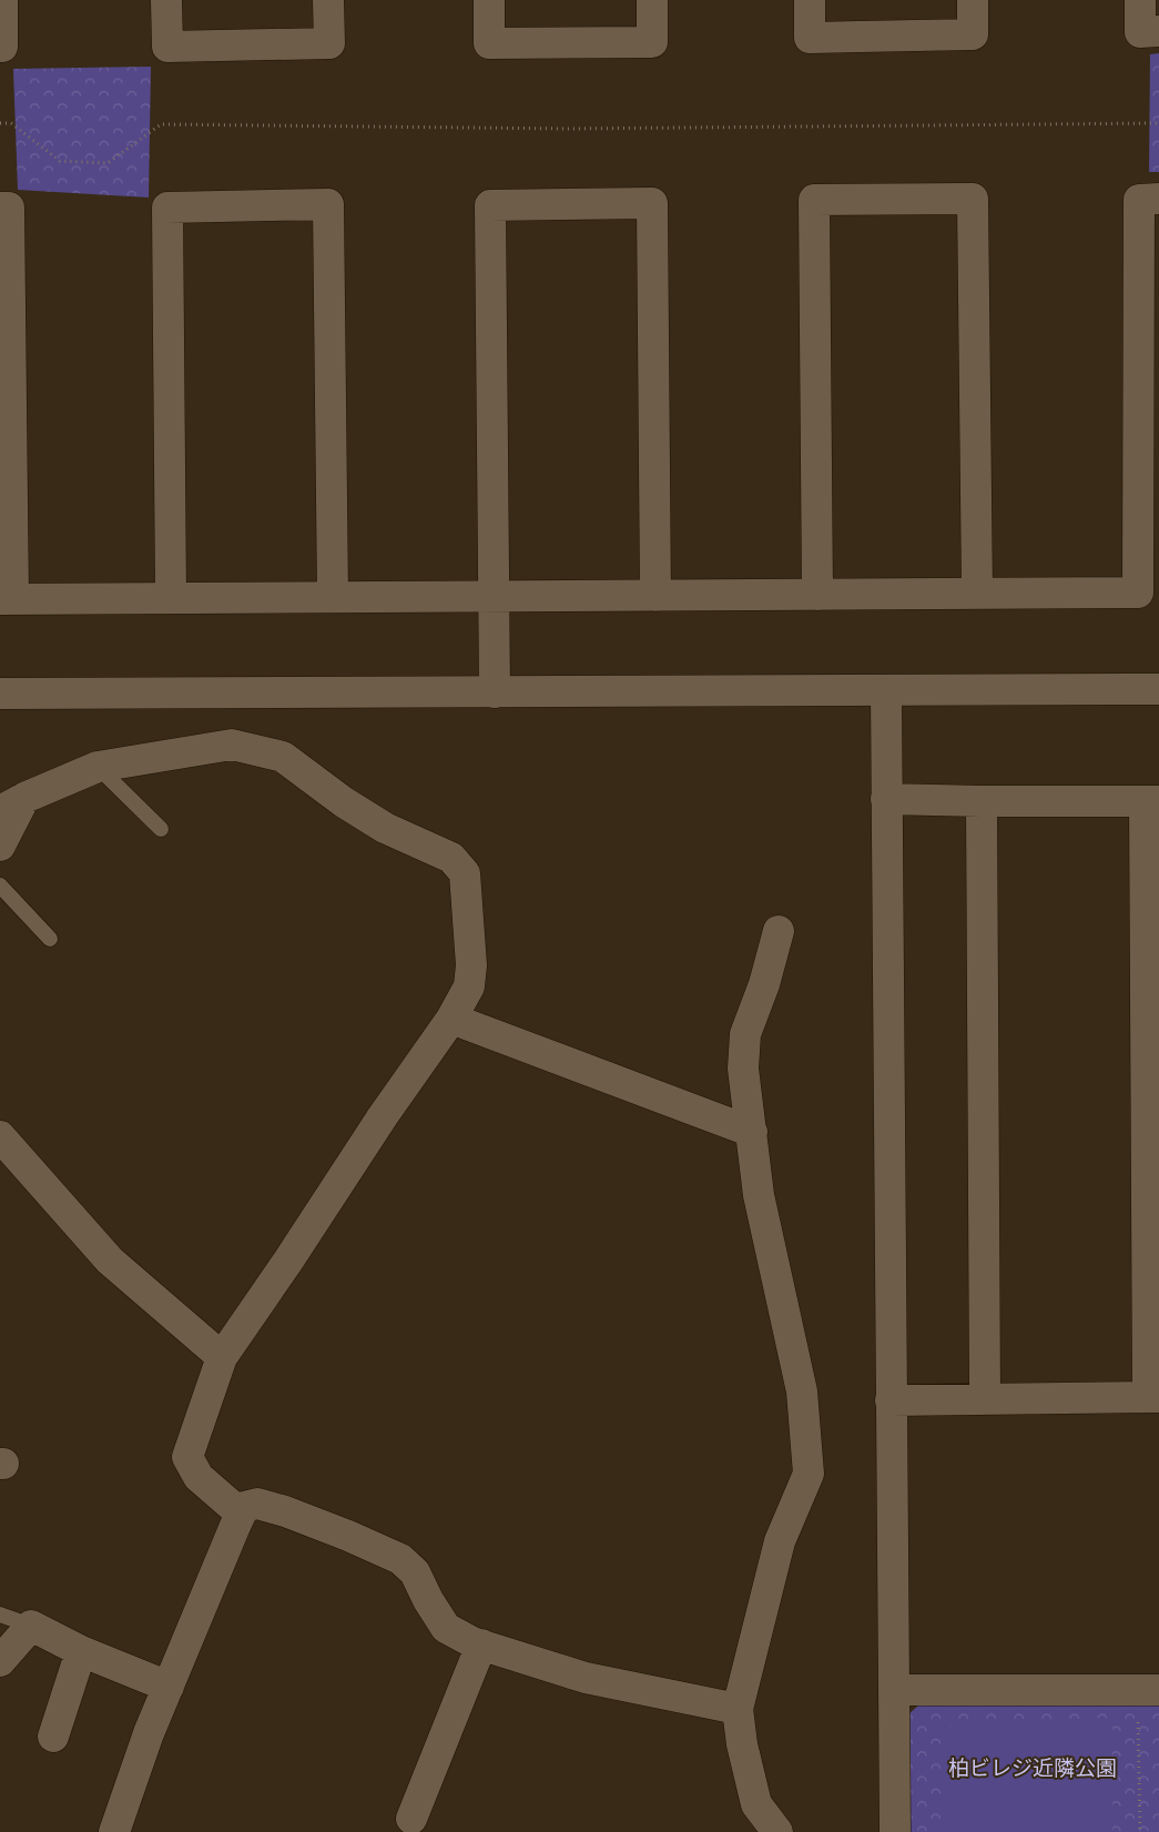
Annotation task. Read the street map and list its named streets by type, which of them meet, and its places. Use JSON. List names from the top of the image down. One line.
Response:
{"parks":["柏ビレジ近隣公園"]}
